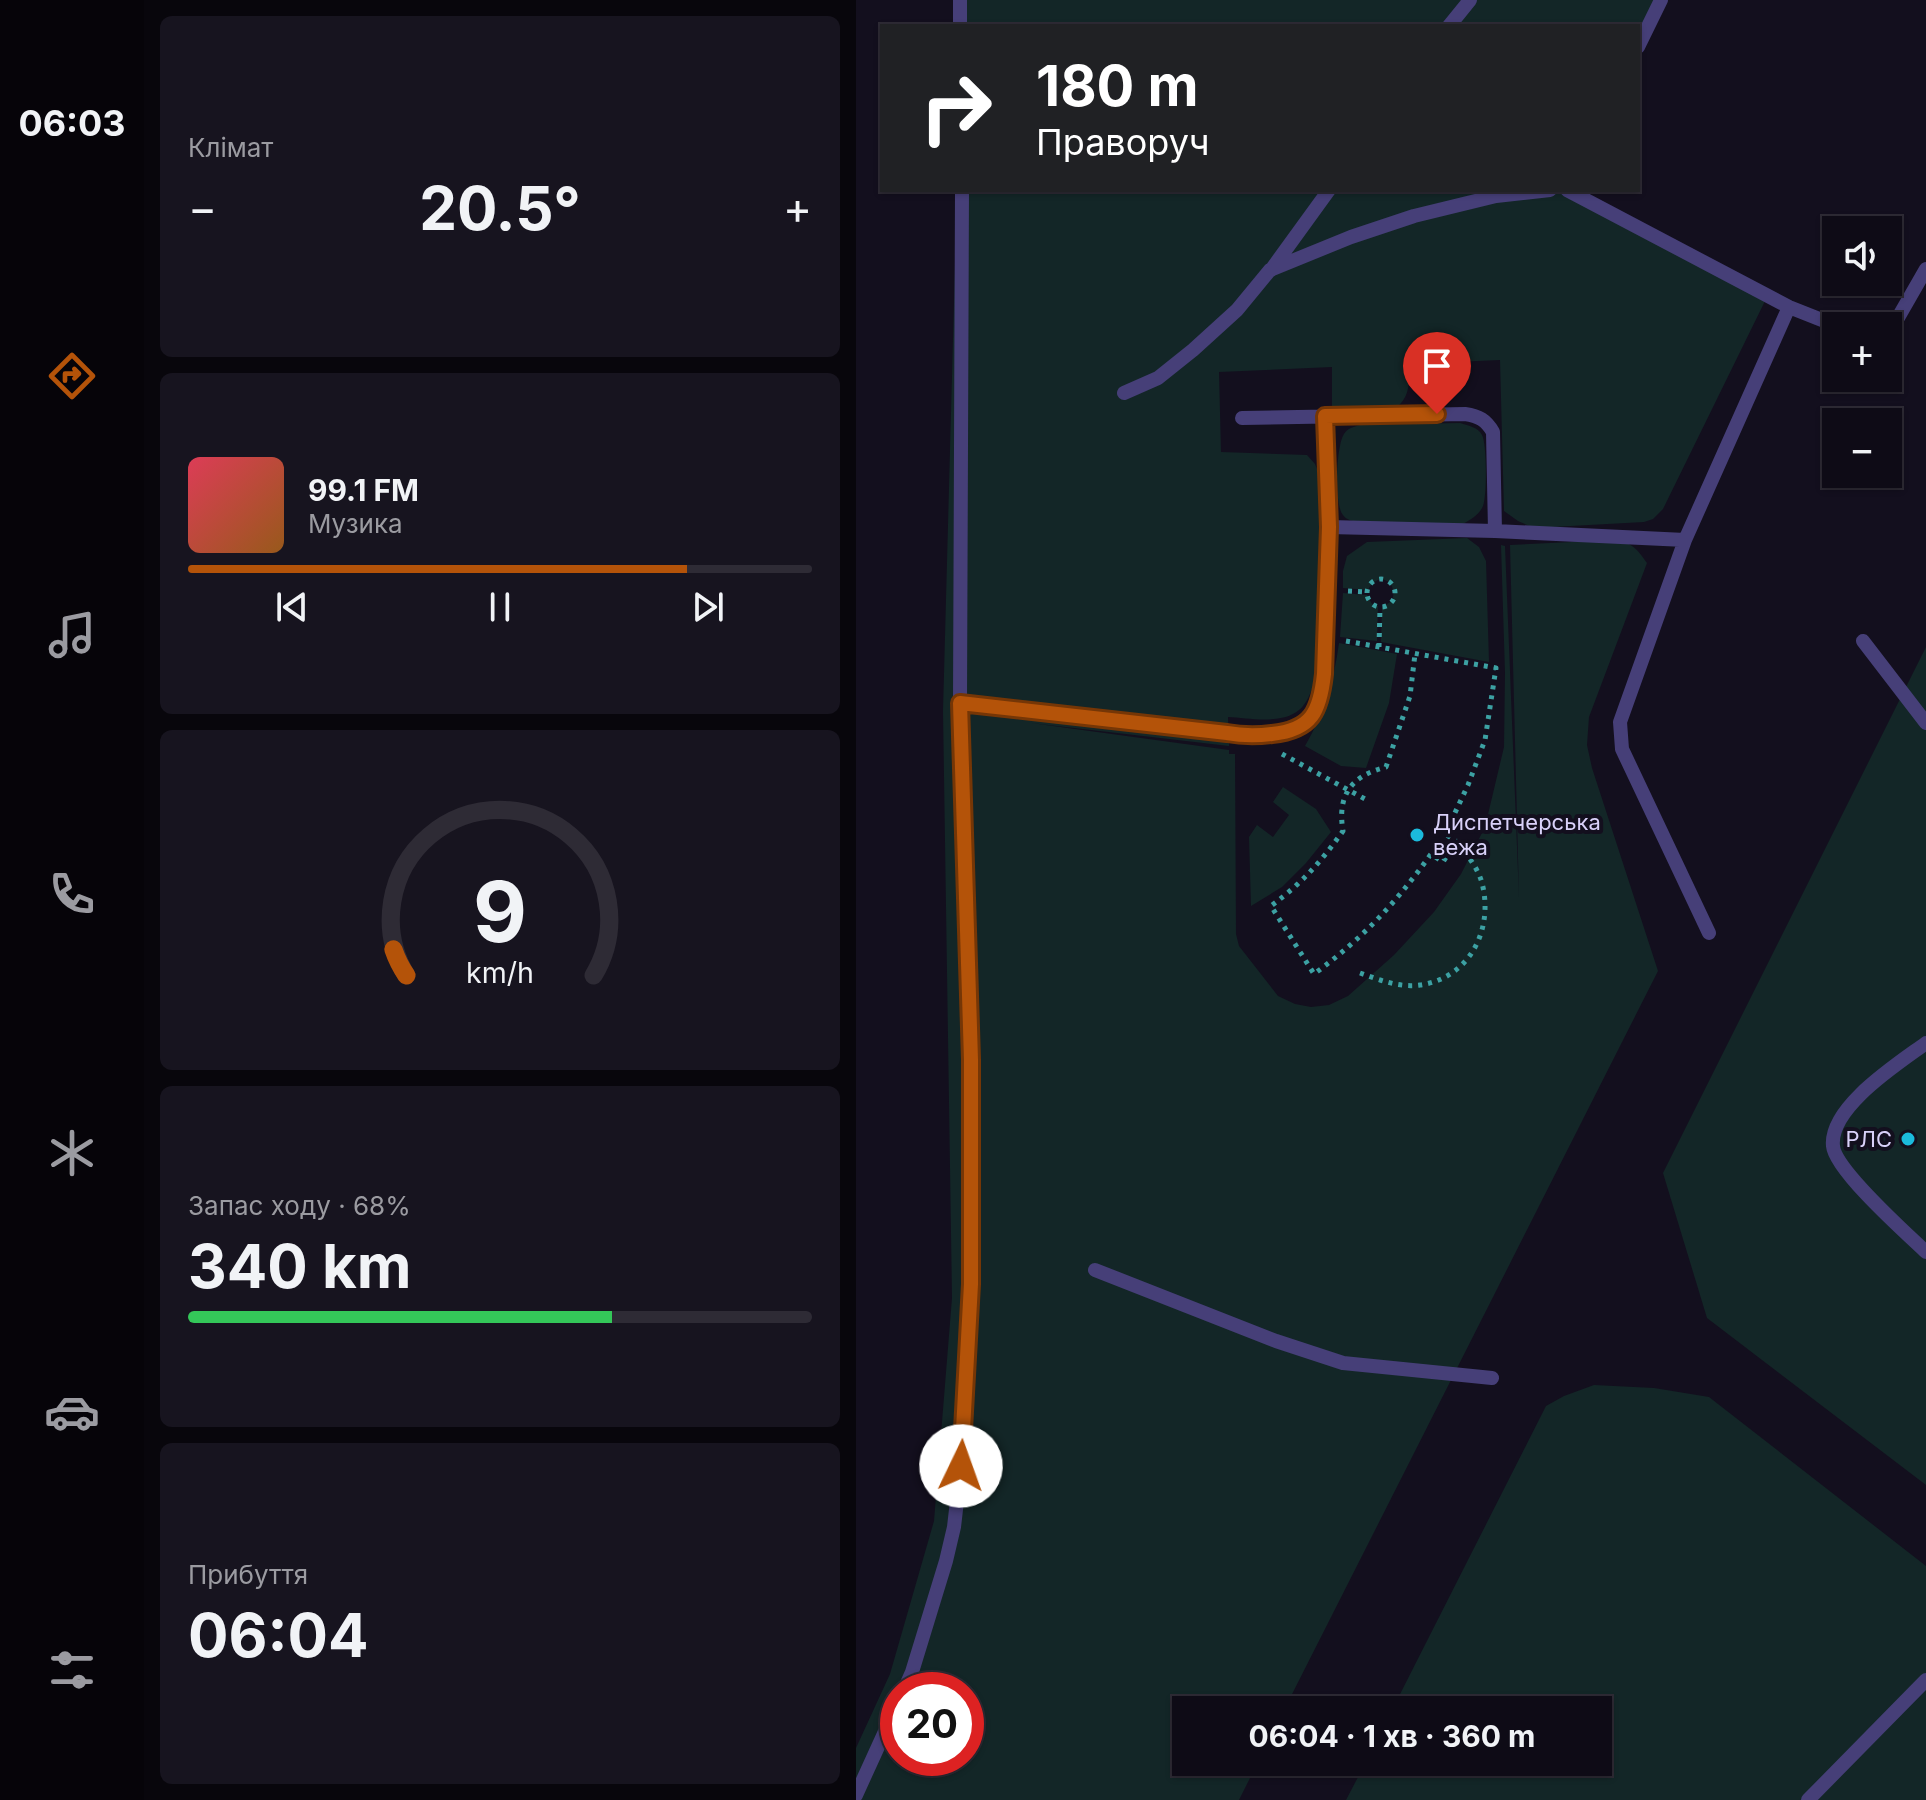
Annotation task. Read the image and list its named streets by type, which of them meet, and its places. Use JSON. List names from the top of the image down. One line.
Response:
{"places":["Диспетчерська вежа","РЛС"],"page":{"tabs":"06:03","tile":["Клімат",["Запас ходу · 68%","340 km"],["Прибуття","06:04"]],"turn":["180 m","Праворуч"],"heat":["−","20.5°","+"],"map_buttons":["+","−"],"song":["99.1 FM","Музика"],"limit":"20","trip":"06:04 · 1 хв · 360 m","gauge":["9","km/h"]}}
